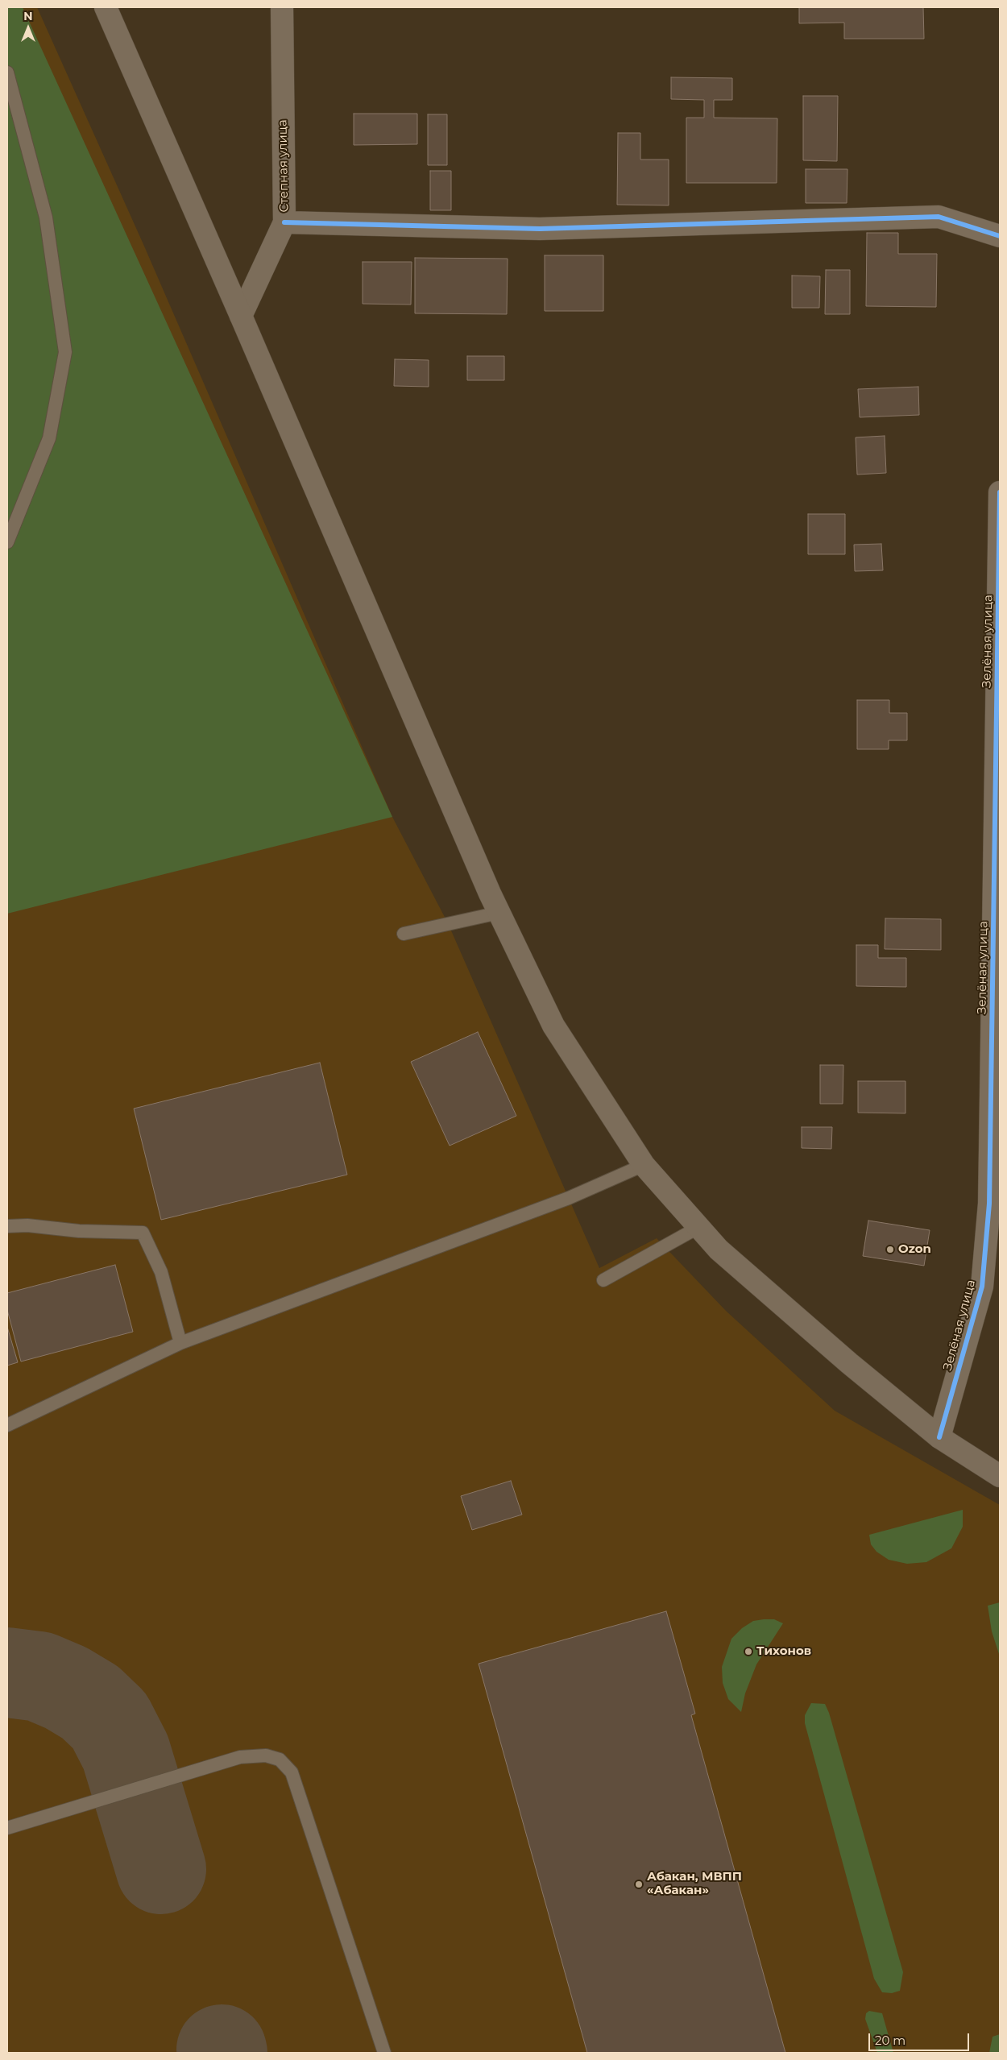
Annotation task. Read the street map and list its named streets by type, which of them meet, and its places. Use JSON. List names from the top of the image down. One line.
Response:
{"streets":{"street":["Степная улица","Зелёная улица"]},"places":["Ozon","Тихонов","Абакан, МВПП «Абакан»"],"scale_bar":"20 m","north":"top"}
